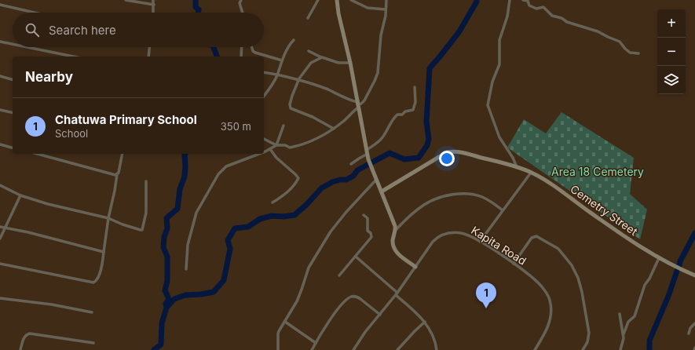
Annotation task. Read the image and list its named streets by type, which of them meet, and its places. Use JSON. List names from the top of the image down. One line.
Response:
{"streets":{"street":["Cemetry Street","Kapita Road"]},"parks":["Area 18 Cemetery"],"page":{"map_buttons":["+","−"],"search":"Search here","heading":"Nearby","list":[{"mark":"1","name":"Chatuwa Primary School","note":"School","value":"350 m"}],"pins":"1"}}
